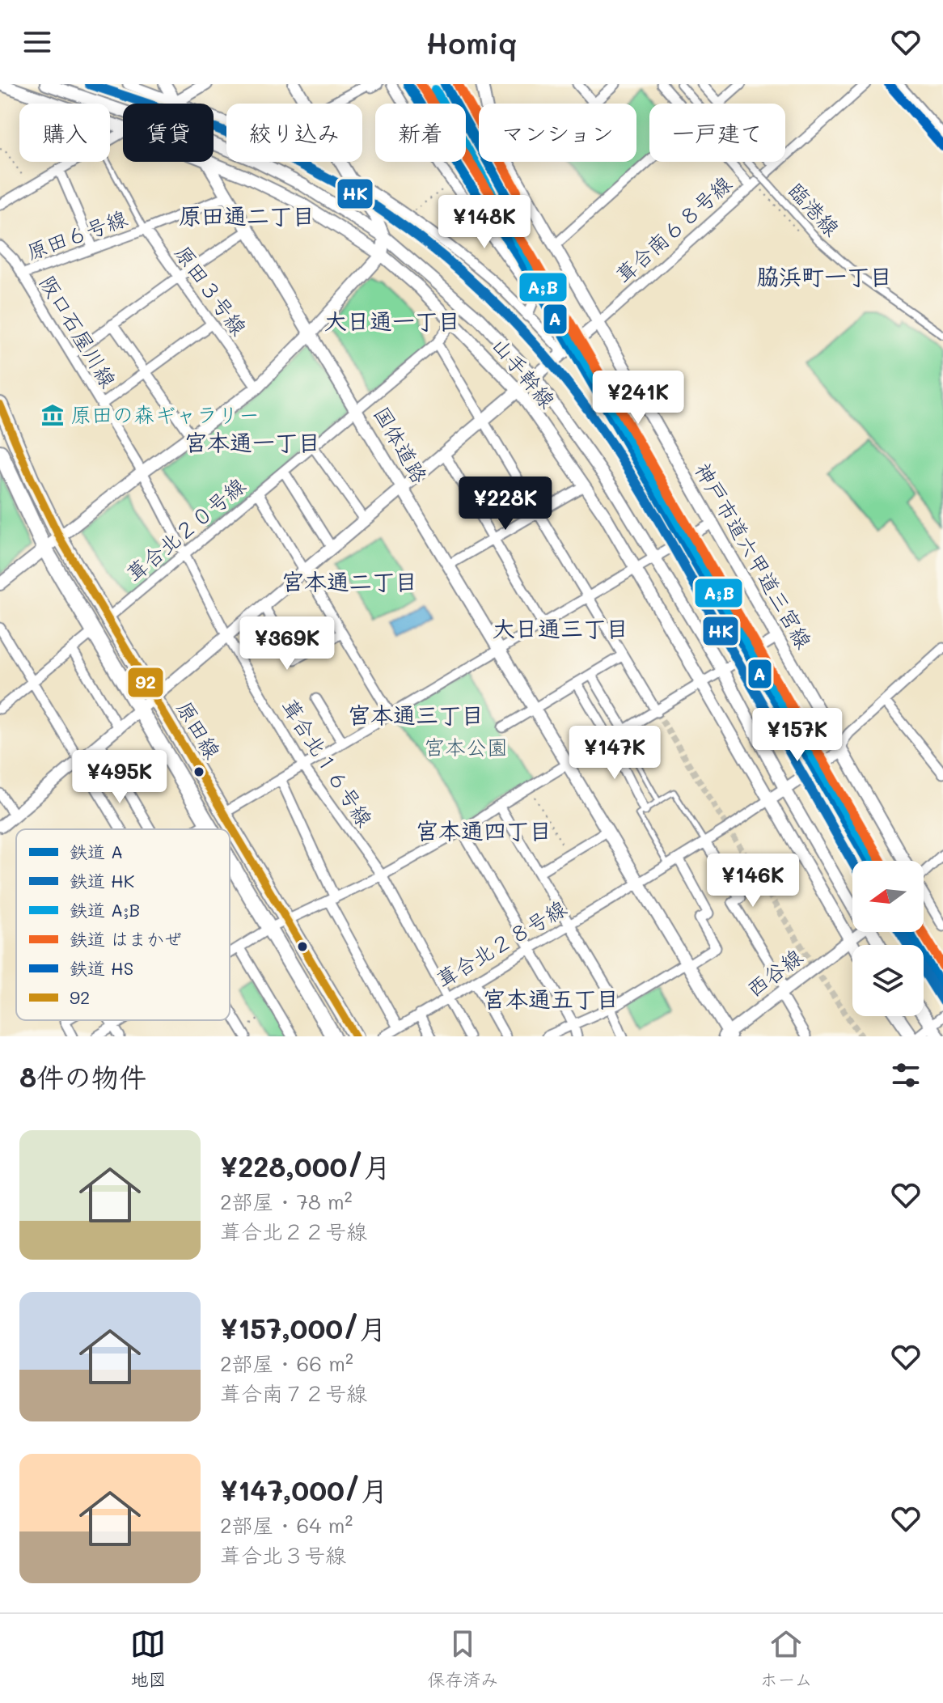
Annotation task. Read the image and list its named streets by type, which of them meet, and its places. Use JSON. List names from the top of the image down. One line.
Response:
{"streets":{"main road":["原田線"],"street":["臨港線","葺合南６８号線","原田６号線","原田３号線","阪口石屋川線","山手幹線","国体道路","葺合北２０号線","神戸市道六甲道三宮線","葺合北１６号線","葺合北２８号線","西谷線"]},"crossings":[["葺合南６８号線","山手幹線"],["葺合南６８号線","国体道路"],["葺合南６８号線","神戸市道六甲道三宮線"],["葺合南６８号線","原田線"],["葺合南６８号線","葺合北１６号線"],["原田６号線","原田３号線"],["原田６号線","阪口石屋川線"],["原田６号線","国体道路"],["阪口石屋川線","葺合北１６号線"],["山手幹線","国体道路"],["山手幹線","葺合北２０号線"],["山手幹線","葺合北２８号線"],["山手幹線","西谷線"],["国体道路","葺合北２０号線"],["国体道路","葺合北２８号線"],["国体道路","西谷線"],["葺合北２０号線","原田線"],["葺合北２０号線","葺合北１６号線"],["葺合北１６号線","葺合北２８号線"]],"districts":["原田通二丁目","脇浜町一丁目","大日通一丁目","宮本通一丁目","宮本通二丁目","大日通三丁目","宮本通三丁目","宮本通四丁目","宮本通五丁目"],"parks":["宮本公園"],"places":{"museum":["原田の森ギャラリー"]},"lines":["rail line A","rail line HK","rail line はまかぜ","rail line HS","rail line A;B","transit line 92"],"legend":["鉄道 A","鉄道 HK","鉄道 A;B","鉄道 はまかぜ","鉄道 HS","92"],"north":"left","page":{"header":"Homiq","chip":["購入","賃貸","絞り込み","新着","マンション","一戸建て"],"price":["¥148K","¥241K","¥228K","¥369K","¥157K","¥147K","¥495K","¥146K"],"heading":"8件の物件","list":[{"name":"¥228,000/月","note":"2部屋 · 78 m² · 葺合北２２号線"},{"name":"¥157,000/月","note":"2部屋 · 66 m² · 葺合南７２号線"},{"name":"¥147,000/月","note":"2部屋 · 64 m² · 葺合北３号線"}],"tabs":["地図","保存済み","ホーム"]}}
